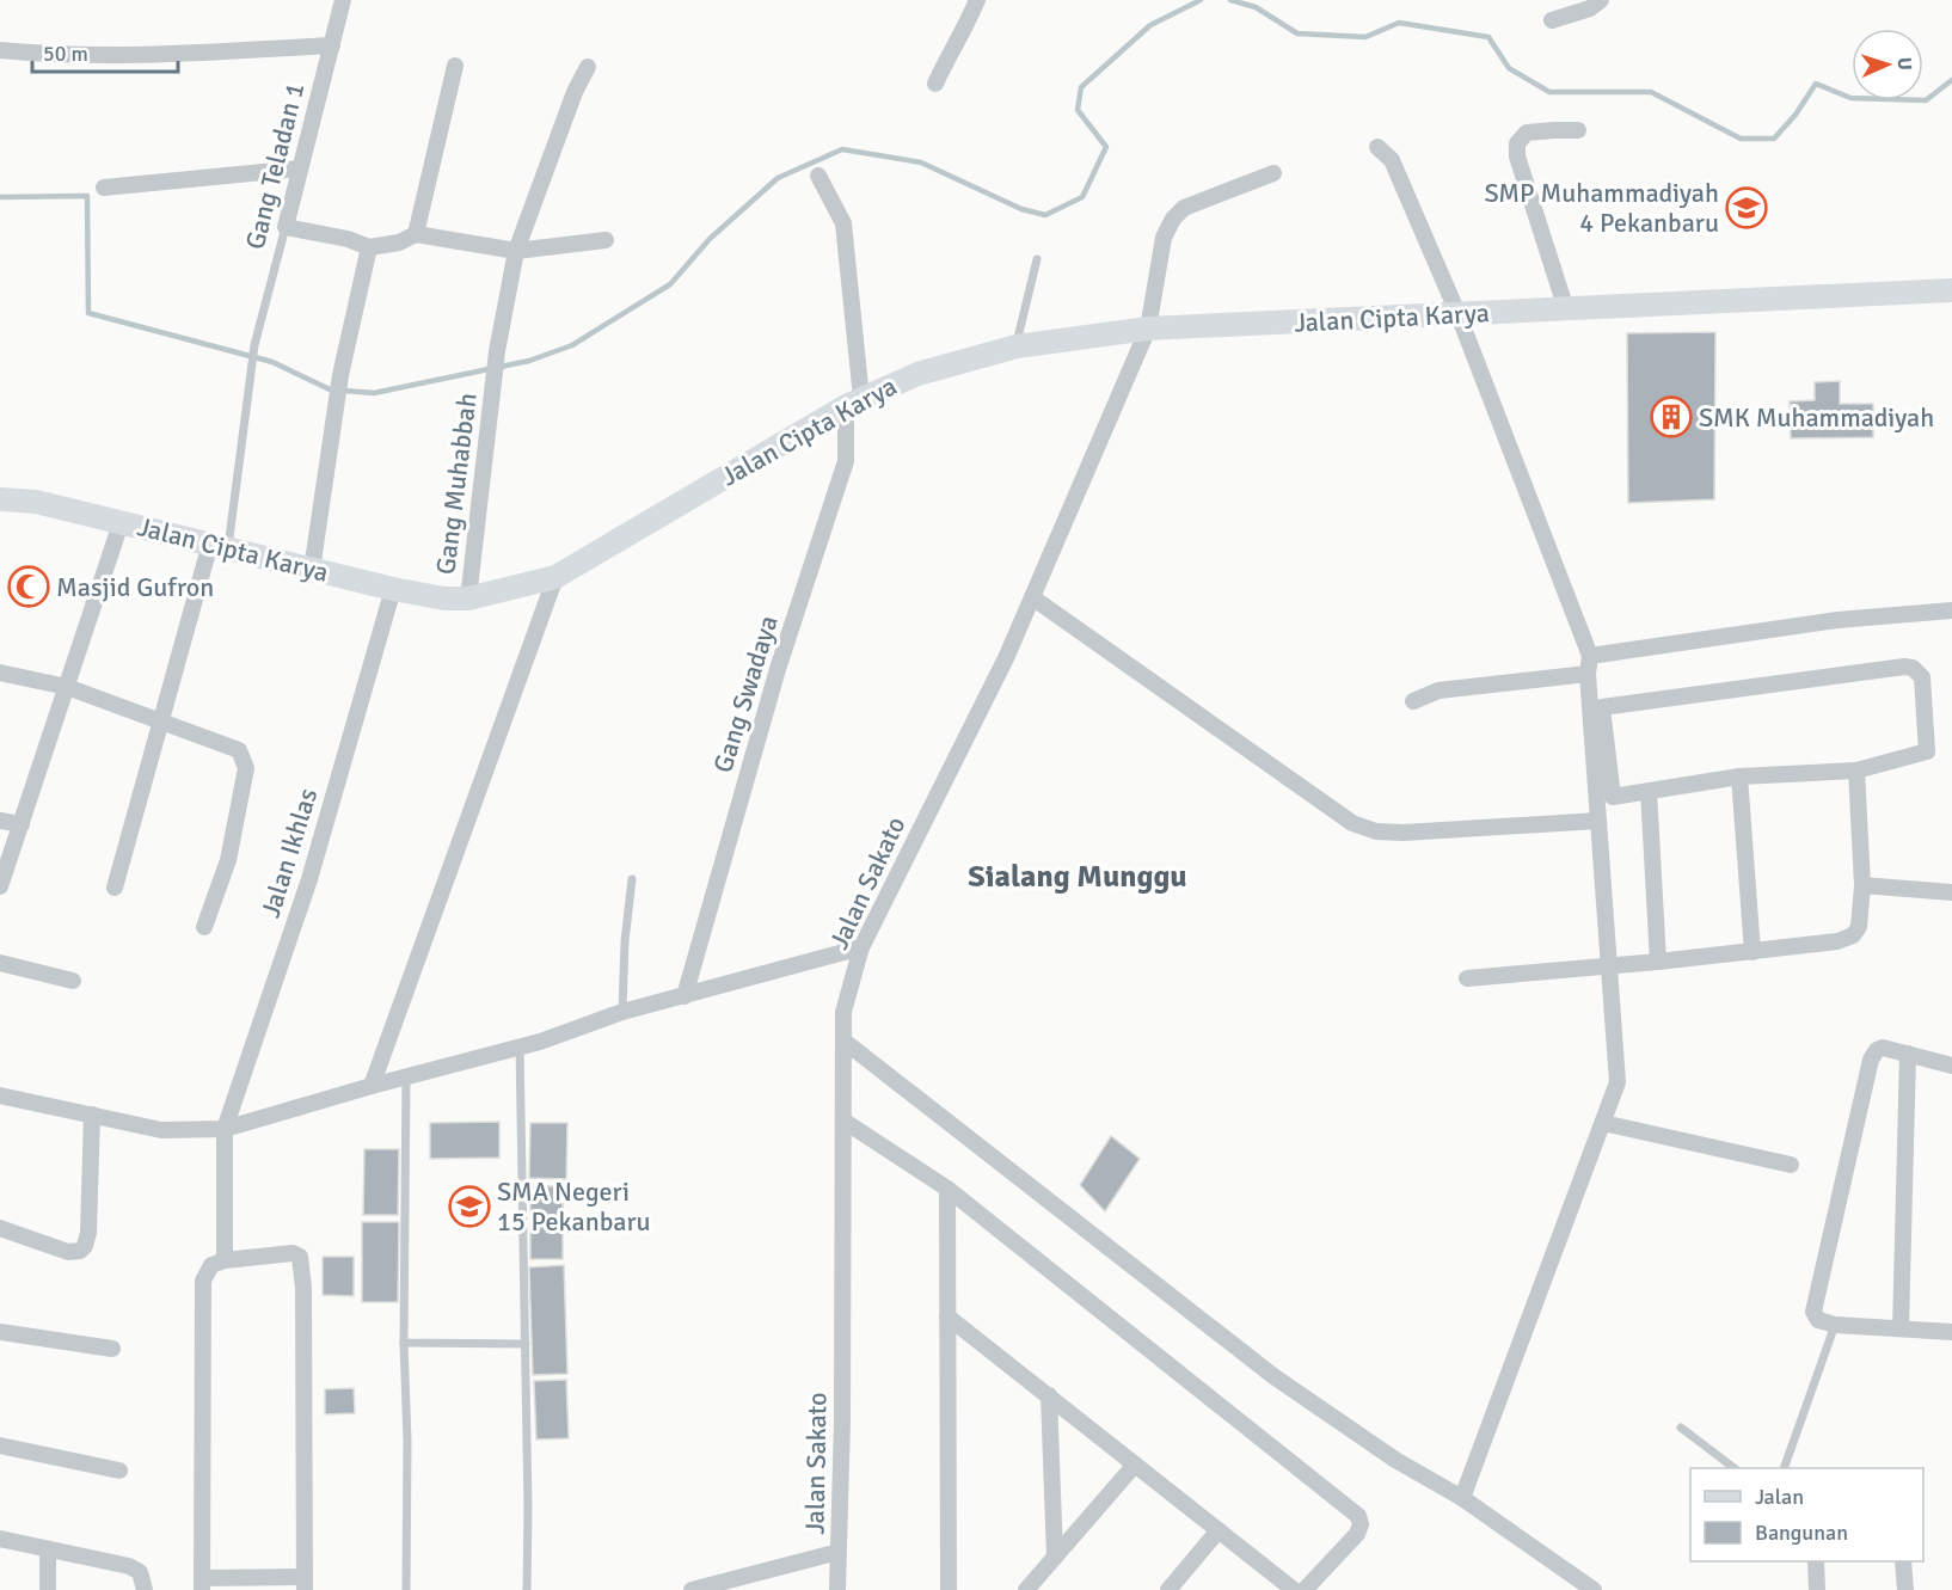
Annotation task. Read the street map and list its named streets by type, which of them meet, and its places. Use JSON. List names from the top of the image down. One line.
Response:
{"streets":{"main road":["Jalan Cipta Karya"],"street":["Gang Teladan 1","Gang Muhabbah","Gang Swadaya","Jalan Ikhlas","Jalan Sakato"]},"crossings":[["Gang Teladan 1","Jalan Cipta Karya"],["Jalan Cipta Karya","Gang Muhabbah"],["Jalan Cipta Karya","Gang Swadaya"],["Jalan Cipta Karya","Jalan Ikhlas"],["Jalan Cipta Karya","Jalan Sakato"]],"districts":["Sialang Munggu"],"places":{"school or university":["SMP Muhammadiyah 4 Pekanbaru","SMA Negeri 15 Pekanbaru"],"building":["SMK Muhammadiyah"],"mosque":["Masjid Gufron"]},"legend":["Jalan","Bangunan"],"scale_bar":"50 m","north":"right"}
